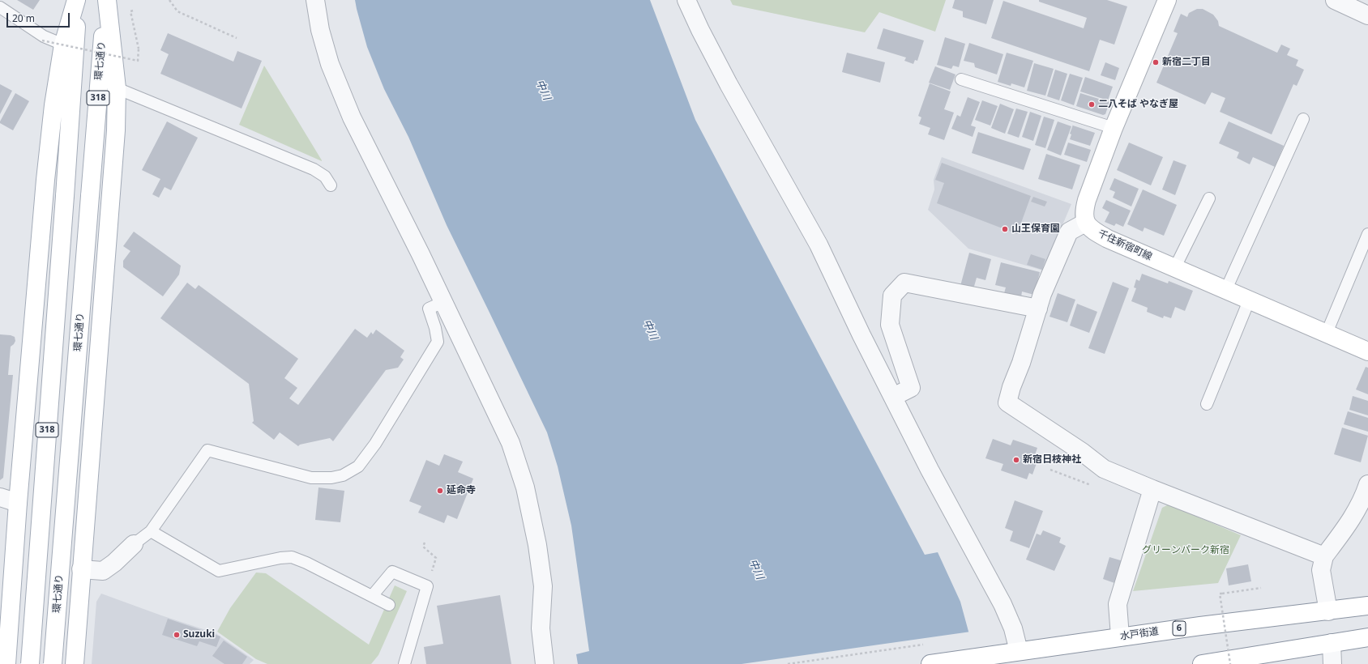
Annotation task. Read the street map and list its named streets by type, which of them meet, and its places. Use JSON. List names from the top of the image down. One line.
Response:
{"streets":{"main road":["環七通り","318","千住新宿町線","6","水戸街道"]},"water":["中川"],"parks":["グリーンパーク新宿"],"places":["新宿二丁目","二八そば やなぎ屋","山王保育園","新宿日枝神社","延命寺","Suzuki"],"scale_bar":"20 m"}
